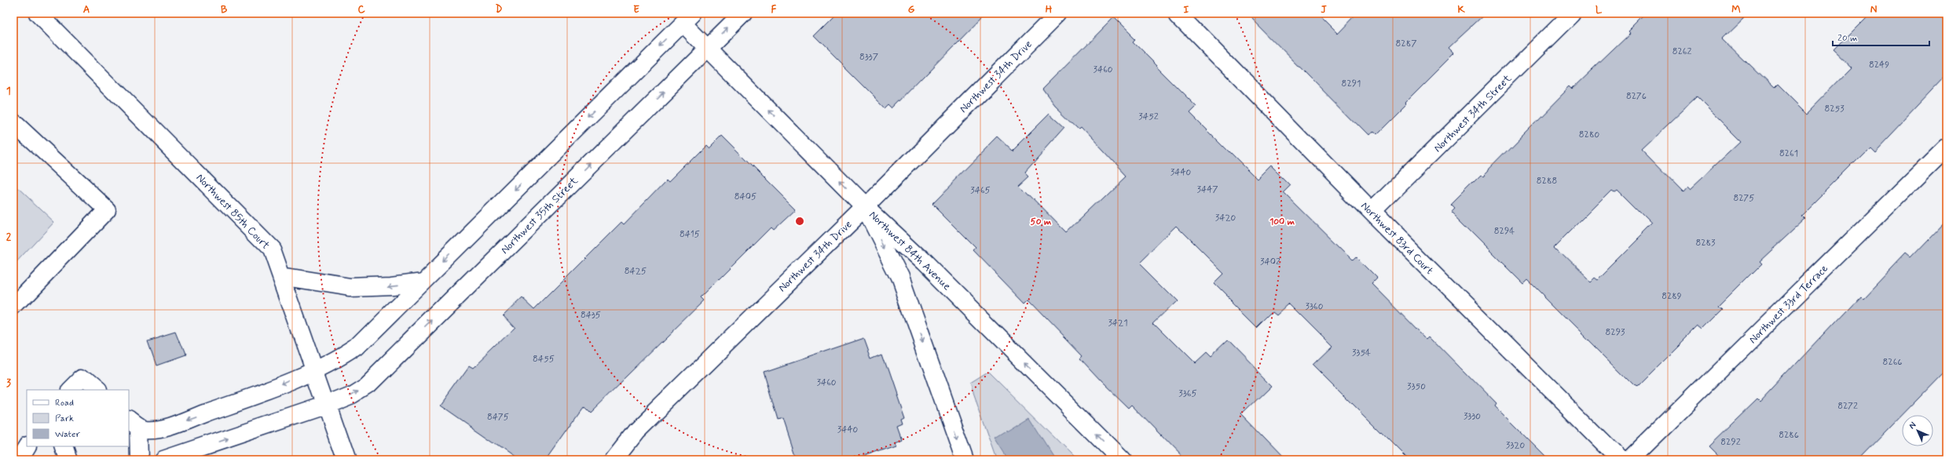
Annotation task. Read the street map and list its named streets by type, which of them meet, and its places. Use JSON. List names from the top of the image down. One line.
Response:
{"streets":{"street":["Northwest 34th Drive","Northwest 34th Street","Northwest 85th Court","Northwest 35th Street","Northwest 83rd Court","Northwest 84th Avenue","Northwest 33rd Terrace"]},"crossings":[["Northwest 34th Drive","Northwest 84th Avenue"],["Northwest 34th Street","Northwest 83rd Court"],["Northwest 85th Court","Northwest 35th Street"]],"house_numbers":["8287","8262","8337","8249","3460","8291","8276","8253","3452","8280","8261","3440","8288","3447","3465","8405","8275","3420","8294","8415","8283","3402","8425","8289","3360","8435","3421","8293","3354","8455","8266","3460","3350","3365","8272","3330","8475","3440","8286","8292","3320"],"legend":["Road","Park","Water"],"scale_bar":"20 m","north":"top left","grid":{"columns":["A","B","C","D","E","F","G","H","I","J","K","L","M","N"],"rows":["1","2","3"]},"rings":["50 m","100 m"]}
